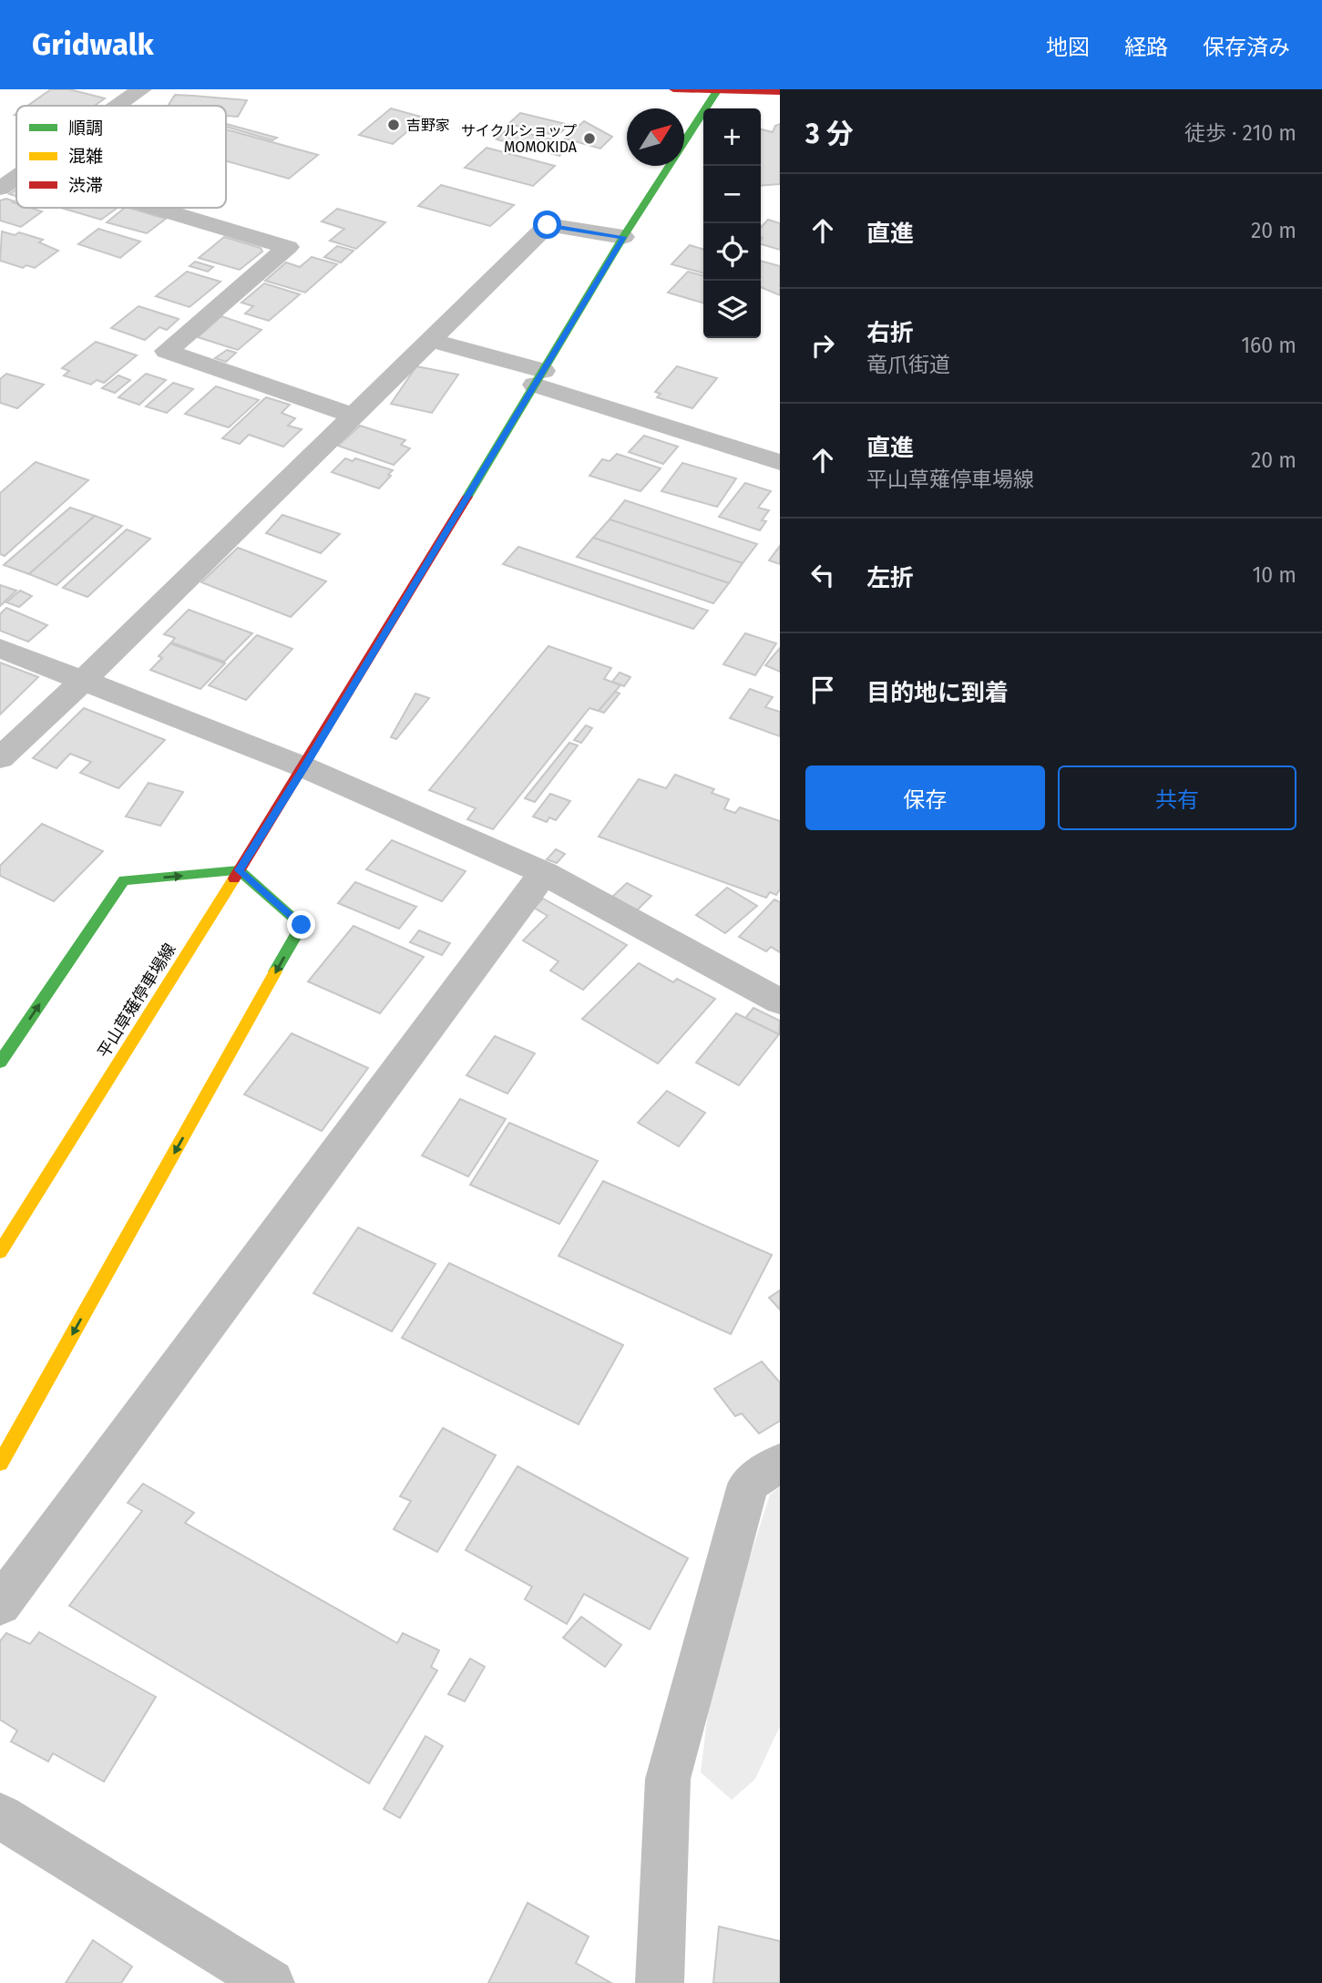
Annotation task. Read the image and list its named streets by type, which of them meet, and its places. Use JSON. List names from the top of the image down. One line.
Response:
{"streets":{"main road":["平山草薙停車場線"]},"places":["吉野家","サイクルショップ MOMOKIDA"],"legend":["順調","混雑","渋滞"],"north":"top right","page":{"header":"Gridwalk","nav":["地図","経路","保存済み"],"heading":["3 分","徒歩 · 210 m"],"map_buttons":["+","−"],"list":[["直進","20 m"],["右折","竜爪街道","160 m"],["直進","平山草薙停車場線","20 m"],["左折","10 m"],"目的地に到着"],"buttons":["保存","共有"]}}
